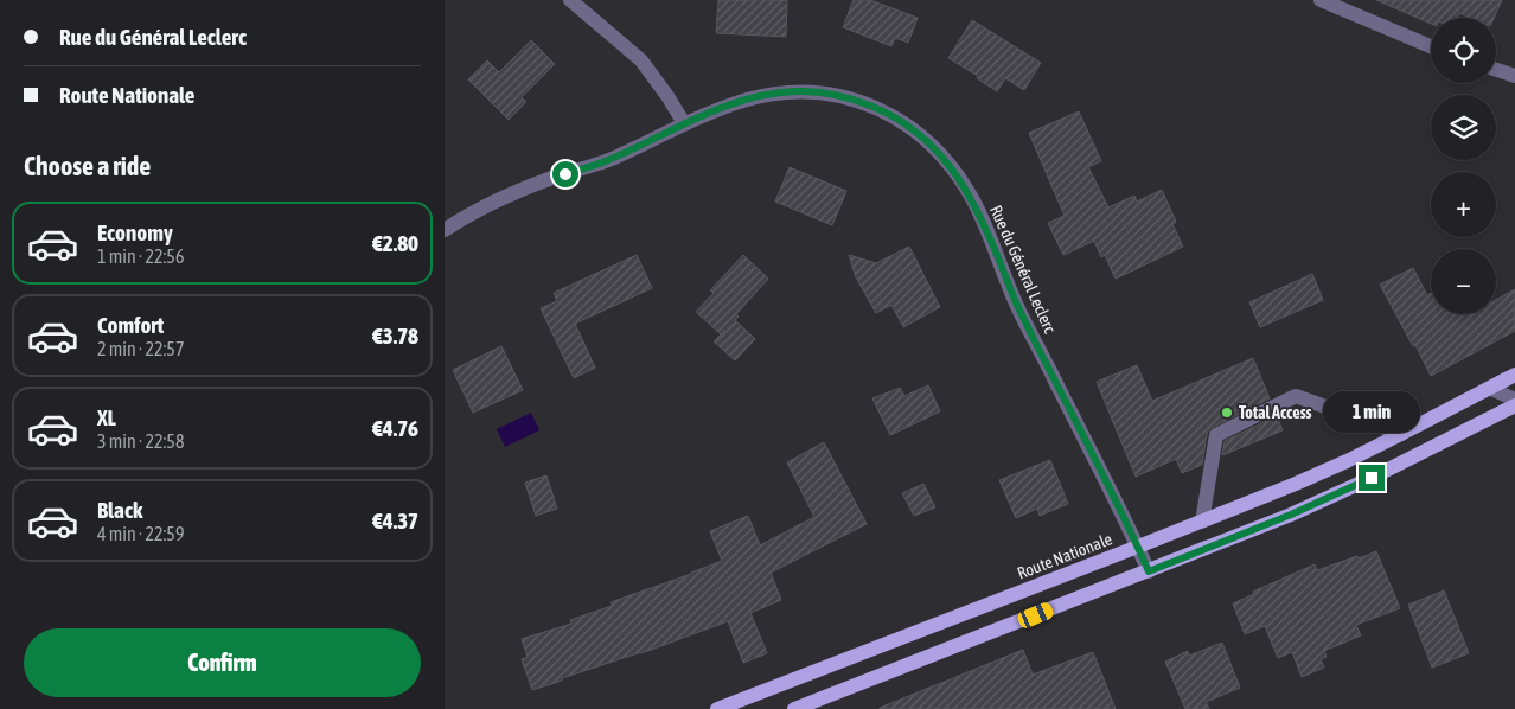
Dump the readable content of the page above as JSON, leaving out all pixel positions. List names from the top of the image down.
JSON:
{
  "streets": {
    "main road": ["Route Nationale"],
    "street": ["Rue du Général Leclerc"]
  },
  "crossings": [
    ["Rue du Général Leclerc", "Route Nationale"]
  ],
  "places": ["Total Access"],
  "page": {
    "banner": ["Rue du Général Leclerc", "Route Nationale"],
    "map_buttons": ["+", "−"],
    "heading": "Choose a ride",
    "list": [
      {
        "name": "Economy",
        "note": "1 min · 22:56",
        "value": "€2.80"
      },
      {
        "name": "Comfort",
        "note": "2 min · 22:57",
        "value": "€3.78"
      },
      {
        "name": "XL",
        "note": "3 min · 22:58",
        "value": "€4.76"
      },
      {
        "name": "Black",
        "note": "4 min · 22:59",
        "value": "€4.37"
      }
    ],
    "bubble": "1 min",
    "buttons": "Confirm"
  }
}
